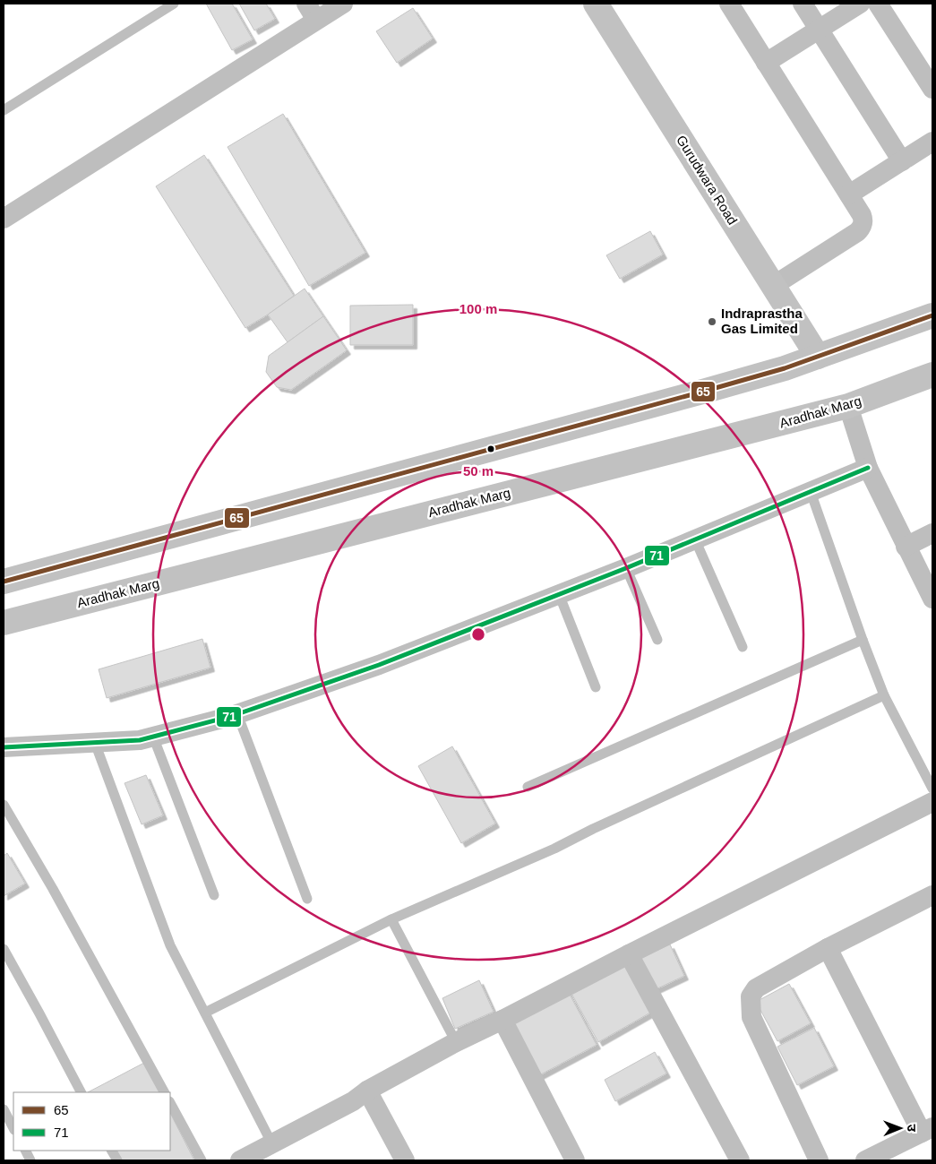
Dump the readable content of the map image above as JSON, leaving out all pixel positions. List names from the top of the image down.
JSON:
{
  "streets": {
    "main road": ["Gurudwara Road", "Aradhak Marg"]
  },
  "places": ["Indraprastha Gas Limited"],
  "lines": ["transit line 65", "transit line 71"],
  "legend": ["65", "71"],
  "north": "right",
  "rings": ["100 m", "50 m"]
}
